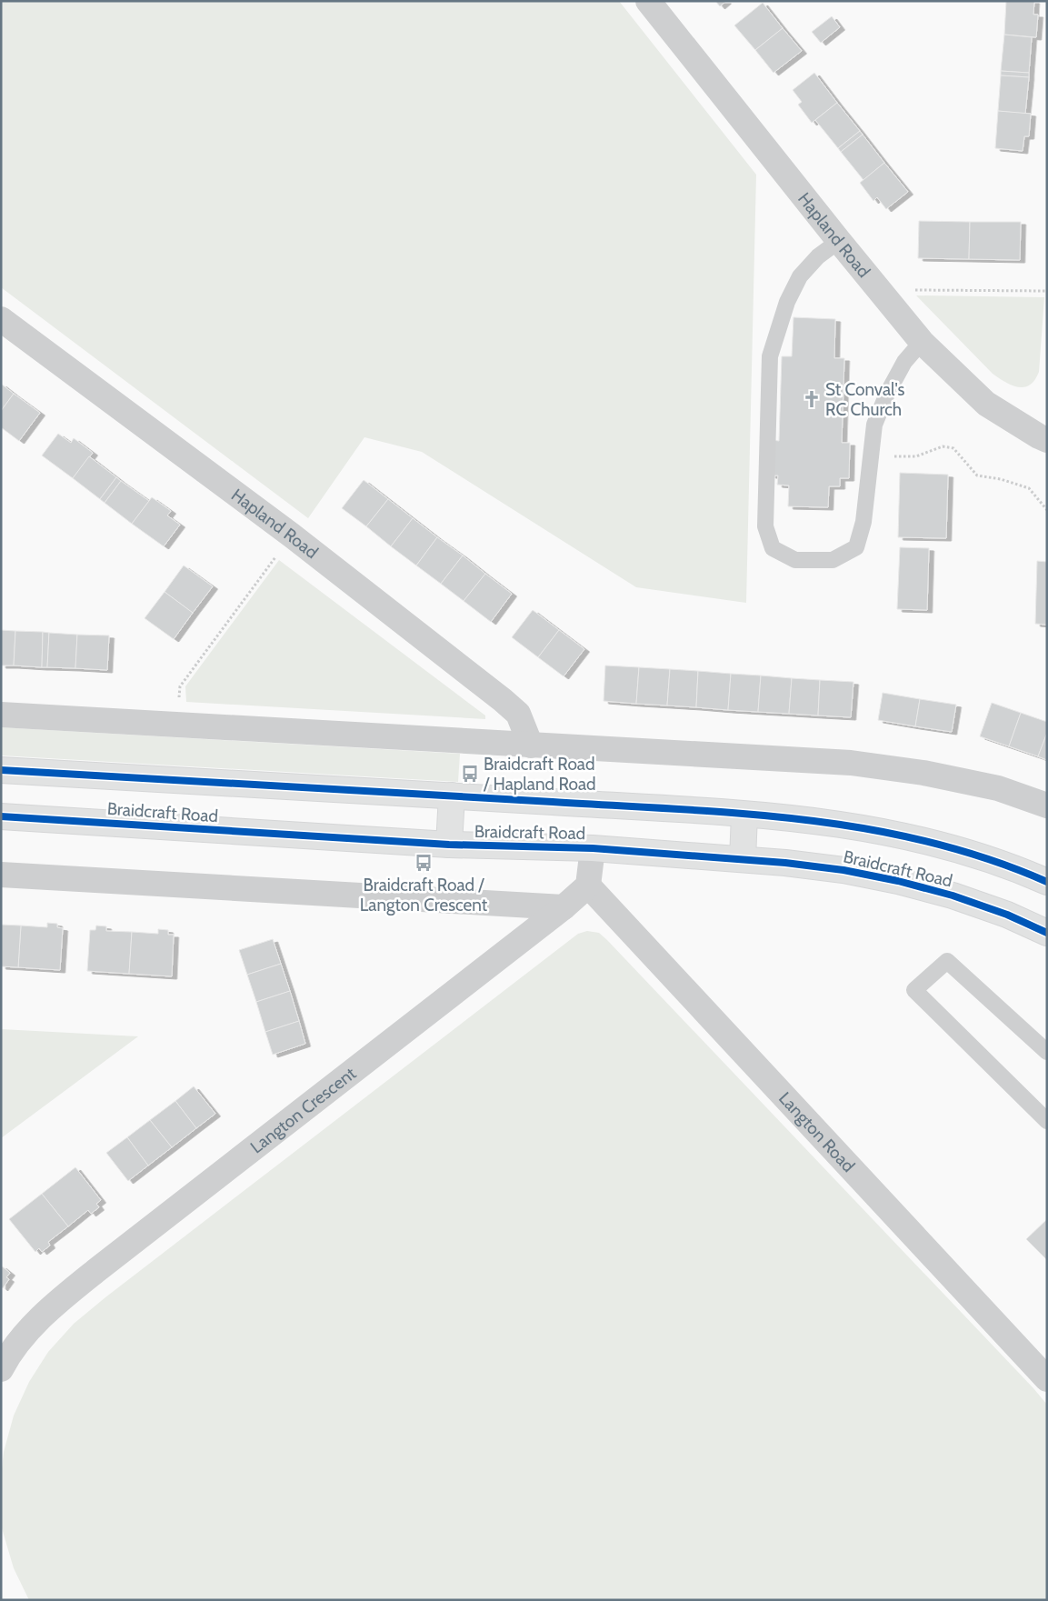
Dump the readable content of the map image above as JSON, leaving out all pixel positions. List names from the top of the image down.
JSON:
{
  "streets": {
    "street": [
      "Hapland Road",
      "Braidcraft Road",
      "Langton Crescent",
      "Langton Road"
    ]
  },
  "crossings": [
    ["Langton Crescent", "Langton Road"]
  ],
  "places": {
    "church": ["St Conval's RC Church"],
    "bus stop": ["Braidcraft Road / Hapland Road", "Braidcraft Road / Langton Crescent"]
  }
}
